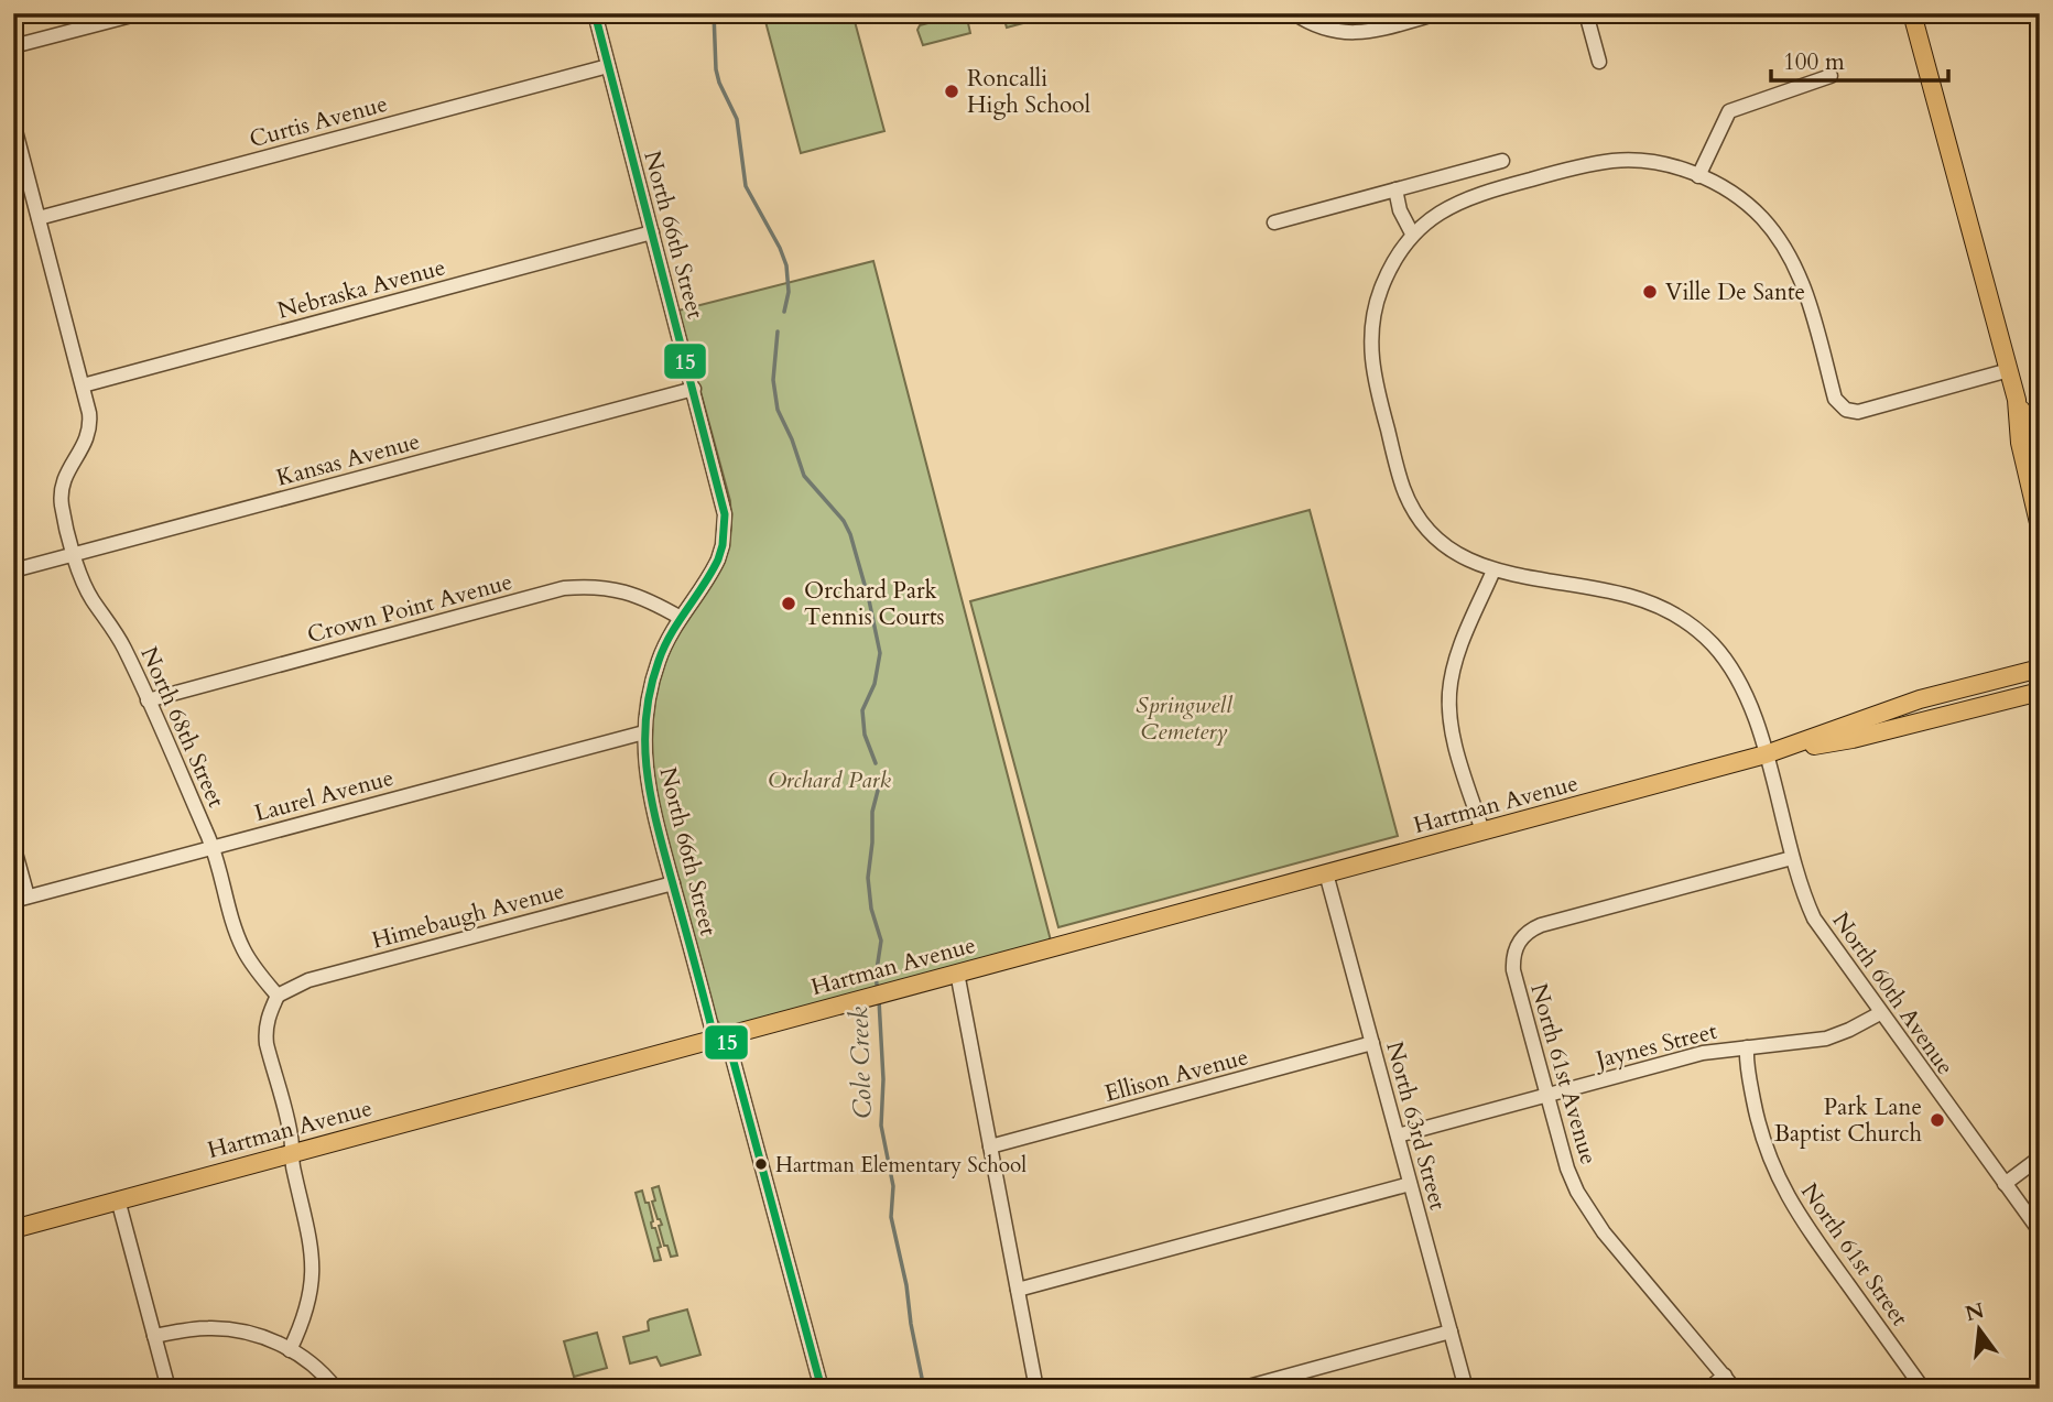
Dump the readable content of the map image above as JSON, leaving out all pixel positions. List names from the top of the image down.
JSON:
{
  "streets": {
    "main road": ["Hartman Avenue"],
    "street": [
      "Curtis Avenue",
      "North 66th Street",
      "Nebraska Avenue",
      "Kansas Avenue",
      "Crown Point Avenue",
      "North 68th Street",
      "Laurel Avenue",
      "Himebaugh Avenue",
      "North 60th Avenue",
      "Jaynes Street",
      "North 61st Avenue",
      "Ellison Avenue",
      "North 63rd Street",
      "North 61st Street"
    ]
  },
  "crossings": [
    ["Curtis Avenue", "North 66th Street"],
    ["Curtis Avenue", "North 68th Street"],
    ["North 66th Street", "Nebraska Avenue"],
    ["North 66th Street", "Kansas Avenue"],
    ["North 66th Street", "Crown Point Avenue"],
    ["North 66th Street", "Laurel Avenue"],
    ["North 66th Street", "Hartman Avenue"],
    ["North 66th Street", "Himebaugh Avenue"],
    ["Nebraska Avenue", "North 68th Street"],
    ["Kansas Avenue", "North 68th Street"],
    ["Crown Point Avenue", "North 68th Street"],
    ["North 68th Street", "Laurel Avenue"],
    ["North 68th Street", "Himebaugh Avenue"],
    ["Hartman Avenue", "North 60th Avenue"],
    ["Hartman Avenue", "North 63rd Street"],
    ["North 60th Avenue", "Jaynes Street"],
    ["North 60th Avenue", "North 61st Avenue"],
    ["Jaynes Street", "North 61st Avenue"],
    ["Jaynes Street", "North 63rd Street"],
    ["Jaynes Street", "North 61st Street"],
    ["Ellison Avenue", "North 63rd Street"]
  ],
  "water": ["Cole Creek"],
  "parks": ["Springwell Cemetery", "Orchard Park"],
  "places": [
    "Roncalli High School",
    "Ville De Sante",
    "Orchard Park Tennis Courts",
    "Park Lane Baptist Church",
    "Hartman Elementary School"
  ],
  "lines": ["transit line 15"],
  "scale_bar": "100 m",
  "north": "top"
}
